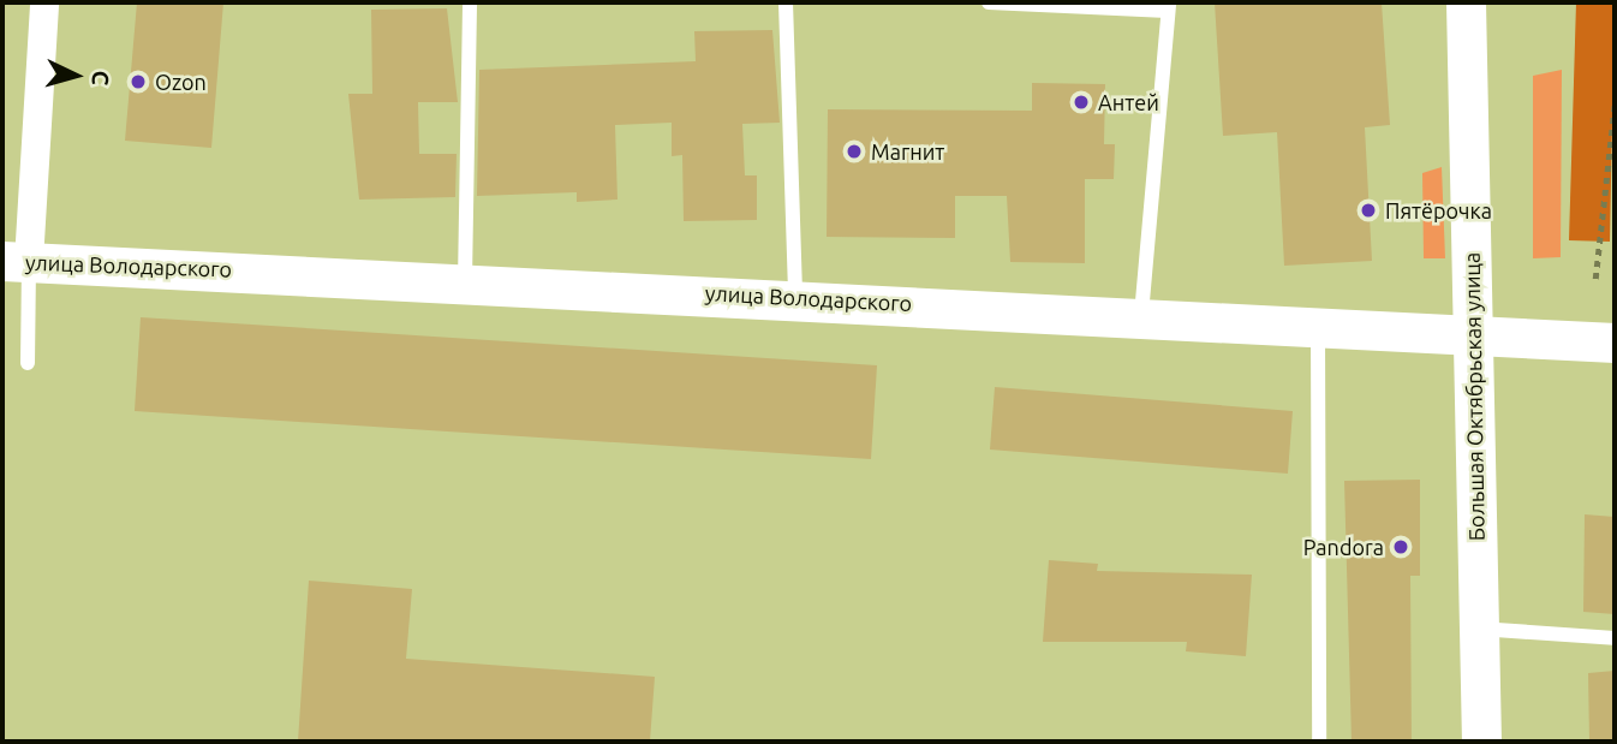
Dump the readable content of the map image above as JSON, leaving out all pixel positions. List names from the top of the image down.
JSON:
{
  "streets": {
    "street": ["улица Володарского", "Большая Октябрьская улица"]
  },
  "crossings": [
    ["улица Володарского", "Большая Октябрьская улица"]
  ],
  "places": [
    "Ozon",
    "Антей",
    "Магнит",
    "Пятёрочка",
    "Pandora"
  ],
  "north": "right"
}
